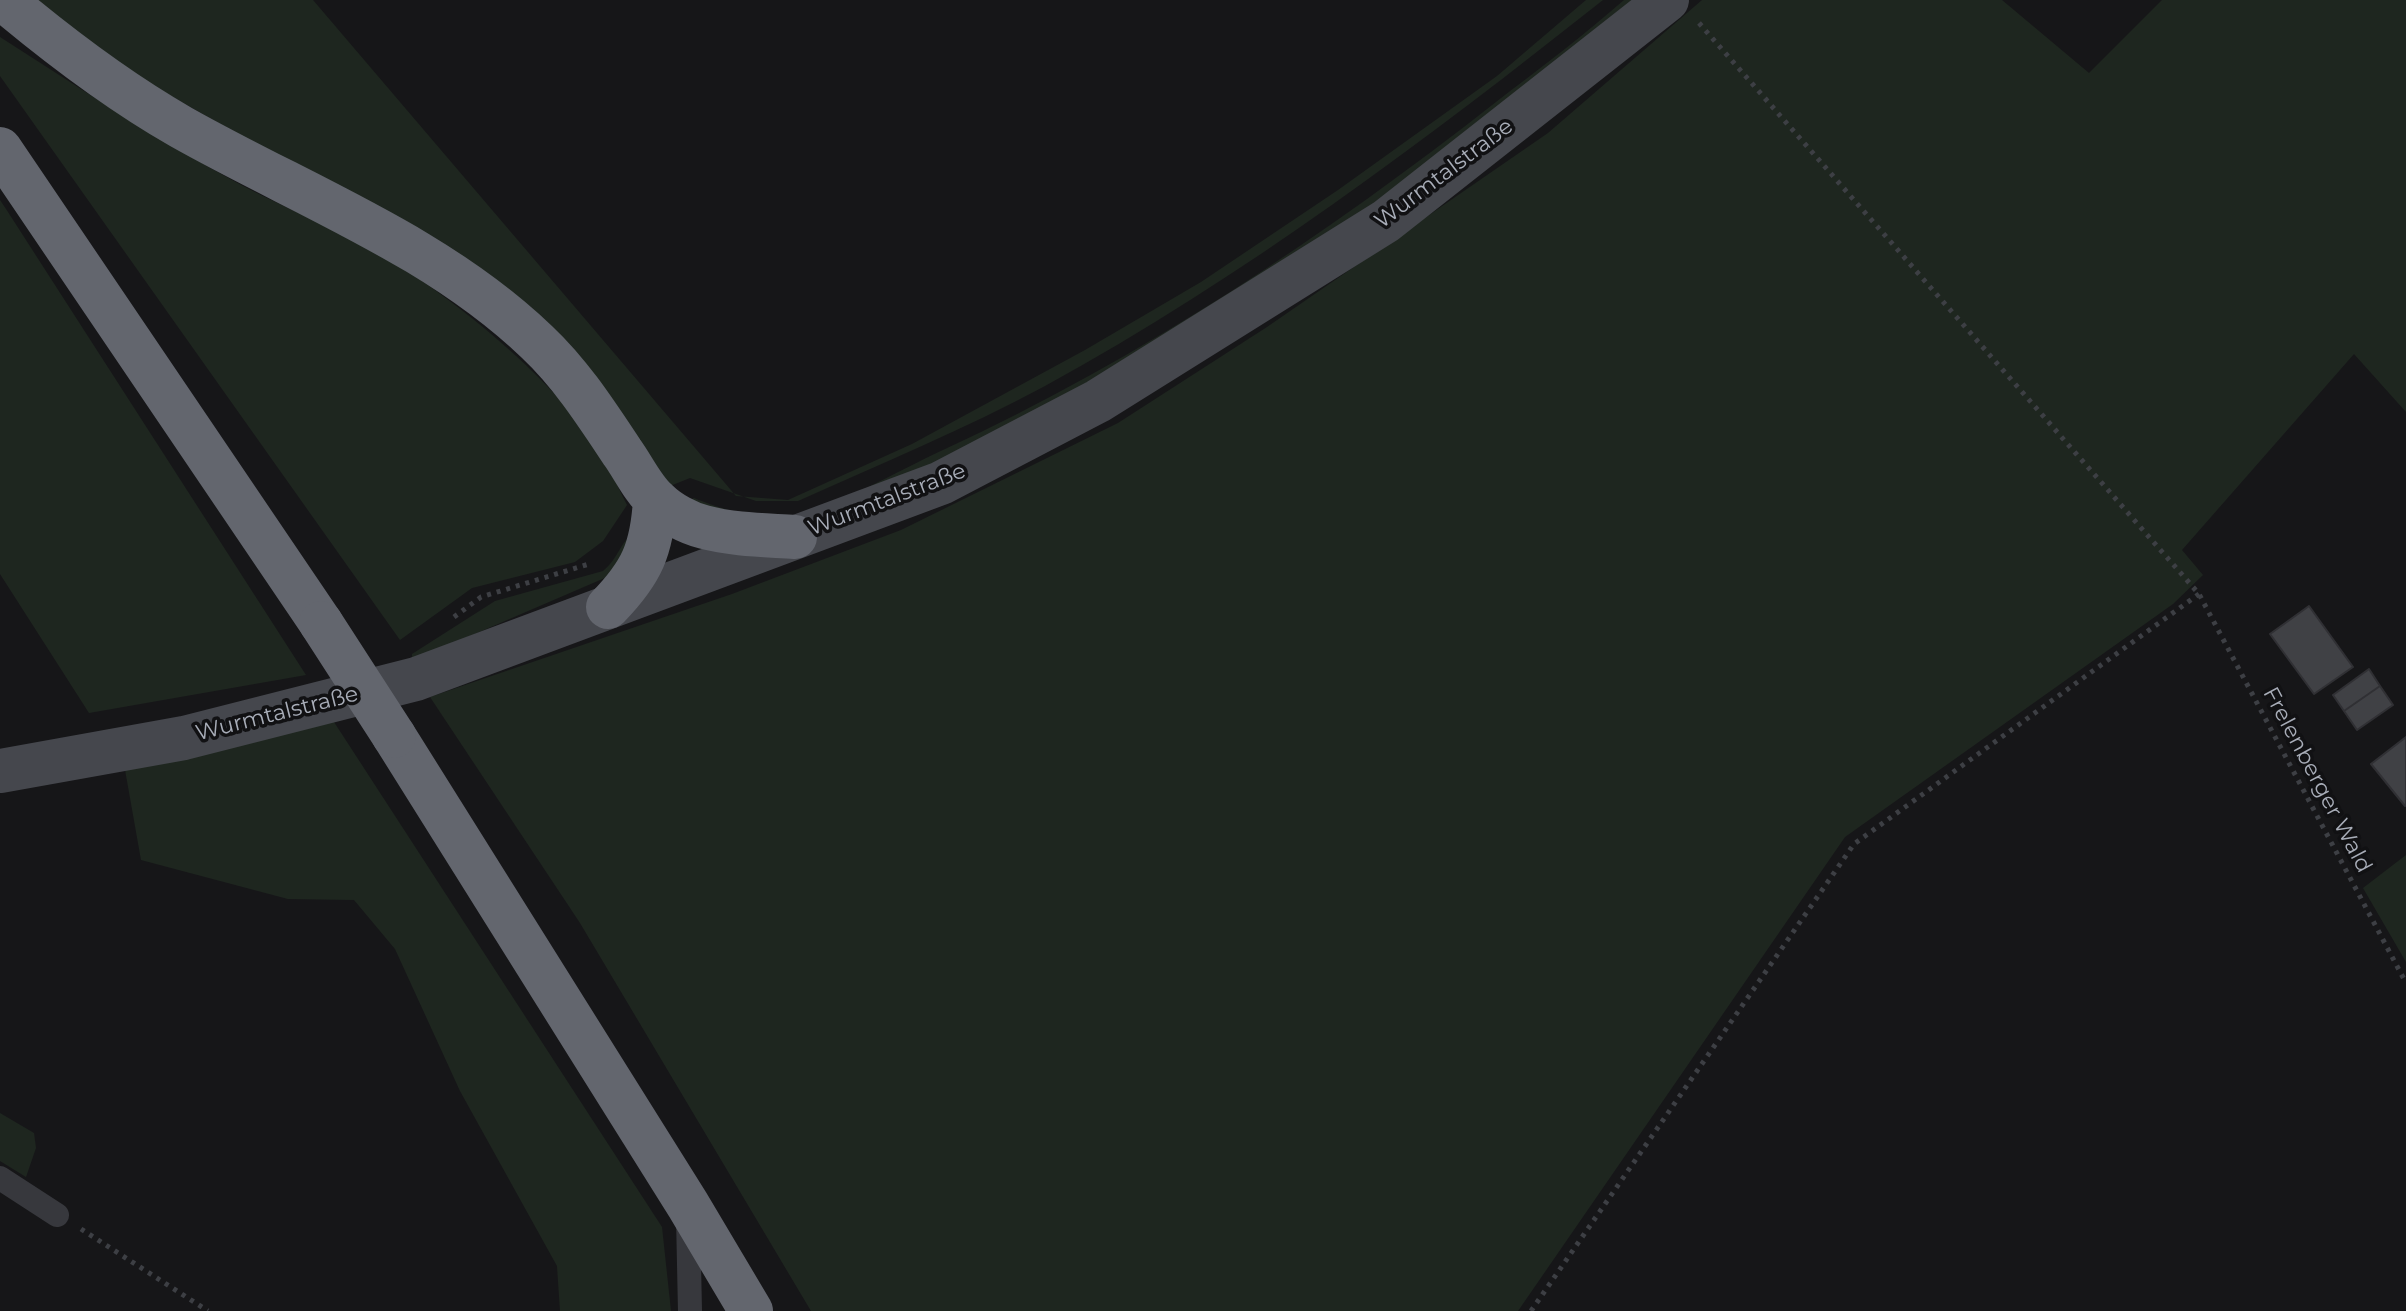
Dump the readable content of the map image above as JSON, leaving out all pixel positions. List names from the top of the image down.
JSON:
{
  "streets": {
    "street": ["Wurmtalstraße"],
    "path": ["Frelenberger Wald"]
  },
  "crossings": [
    ["Wurmtalstraße", "Frelenberger Wald"]
  ]
}
